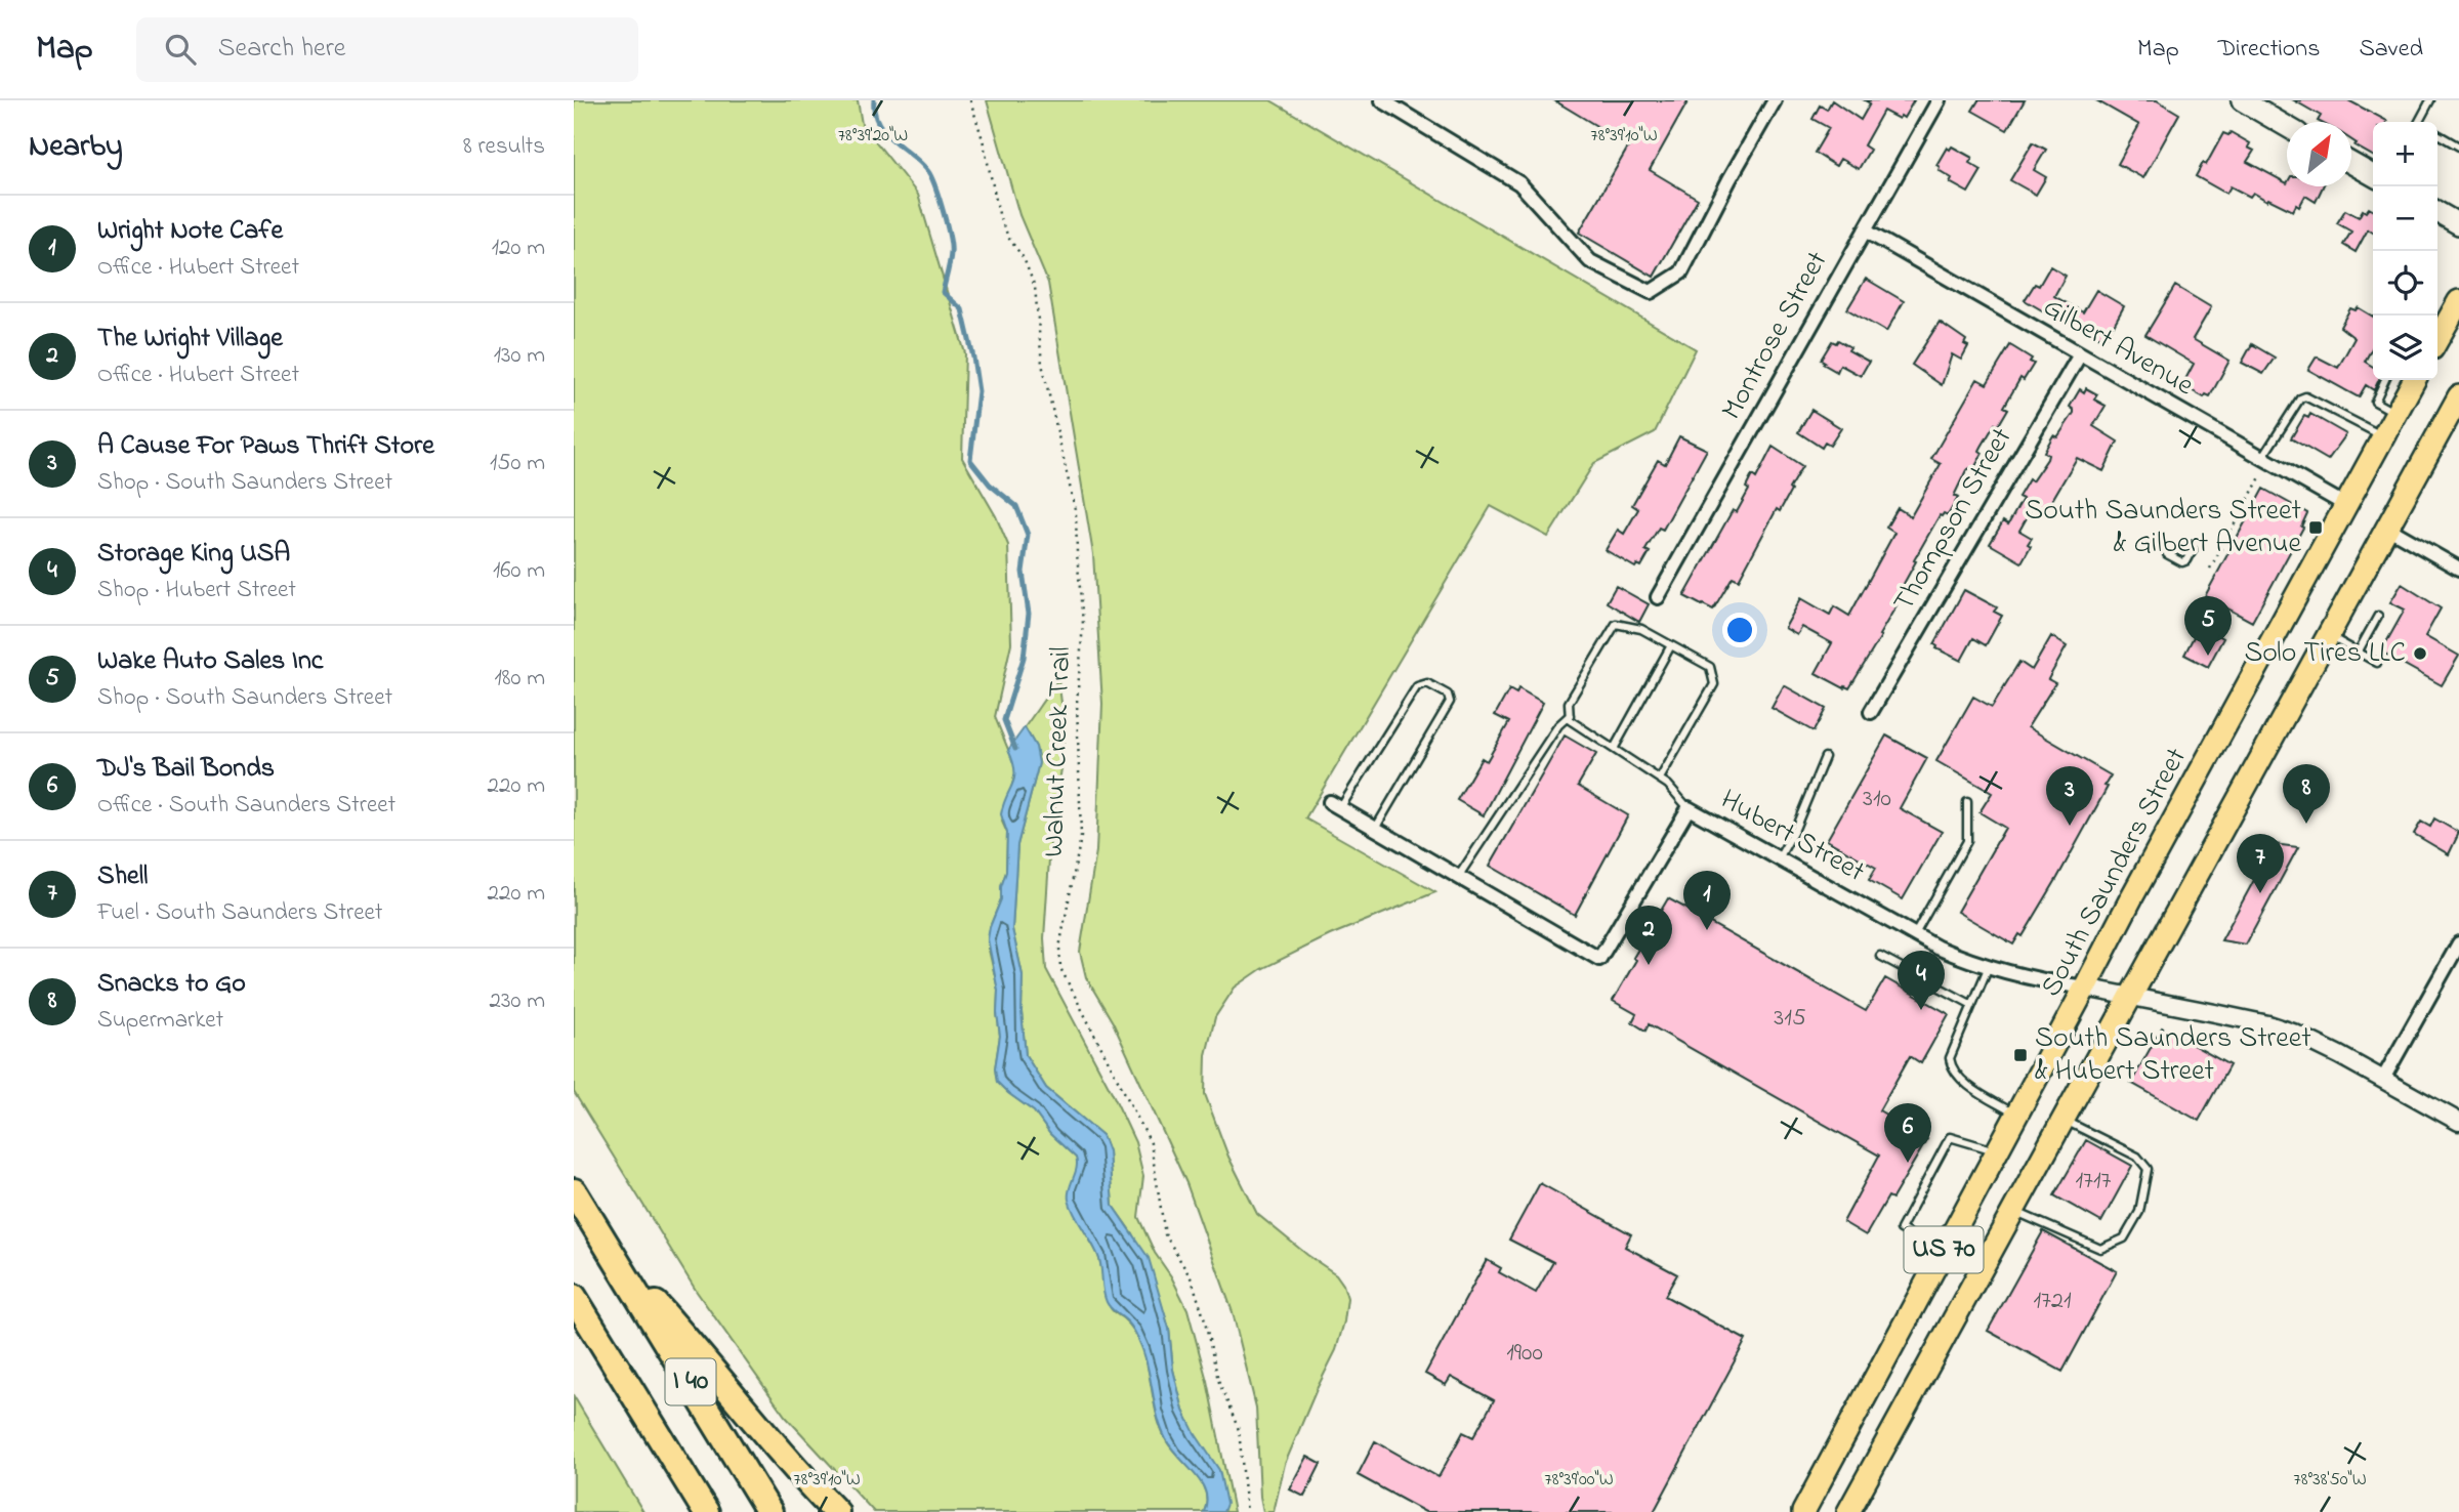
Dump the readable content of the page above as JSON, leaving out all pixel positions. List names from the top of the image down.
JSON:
{
  "streets": {
    "highway": ["I 40"],
    "main road": ["South Saunders Street", "US 70"],
    "street": [
      "Montrose Street",
      "Gilbert Avenue",
      "Thompson Street",
      "Hubert Street"
    ],
    "path": ["Walnut Creek Trail"]
  },
  "crossings": [
    ["Montrose Street", "Gilbert Avenue"],
    ["Gilbert Avenue", "Thompson Street"],
    ["Gilbert Avenue", "South Saunders Street"],
    ["Hubert Street", "South Saunders Street"]
  ],
  "places": {
    "transit": ["South Saunders Street & Gilbert Avenue", "South Saunders Street & Hubert Street"],
    "other": ["Solo Tires LLC"]
  },
  "house_numbers": [
    "310",
    "315",
    "1717",
    "1721",
    "1900"
  ],
  "north": "top right",
  "page": {
    "header": "Map",
    "search": "Search here",
    "nav": ["Map", "Directions", "Saved"],
    "heading": ["Nearby", "8 results"],
    "map_buttons": ["+", "−"],
    "list": [
      {
        "mark": "1",
        "name": "Wright Note Cafe",
        "note": "Office · Hubert Street",
        "value": "120 m"
      },
      {
        "mark": "2",
        "name": "The Wright Village",
        "note": "Office · Hubert Street",
        "value": "130 m"
      },
      {
        "mark": "3",
        "name": "A Cause For Paws Thrift Store",
        "note": "Shop · South Saunders Street",
        "value": "150 m"
      },
      {
        "mark": "4",
        "name": "Storage King USA",
        "note": "Shop · Hubert Street",
        "value": "160 m"
      },
      {
        "mark": "5",
        "name": "Wake Auto Sales Inc",
        "note": "Shop · South Saunders Street",
        "value": "180 m"
      },
      {
        "mark": "6",
        "name": "DJ's Bail Bonds",
        "note": "Office · South Saunders Street",
        "value": "220 m"
      },
      {
        "mark": "7",
        "name": "Shell",
        "note": "Fuel · South Saunders Street",
        "value": "220 m"
      },
      {
        "mark": "8",
        "name": "Snacks to Go",
        "note": "Supermarket",
        "value": "230 m"
      }
    ],
    "pins": [
      "5",
      "8",
      "3",
      "7",
      "1",
      "2",
      "4",
      "6"
    ]
  },
  "coordinates": [
    "78°39'10\"W",
    "78°39'20\"W",
    "78°39'00\"W",
    "78°38'50\"W"
  ]
}
